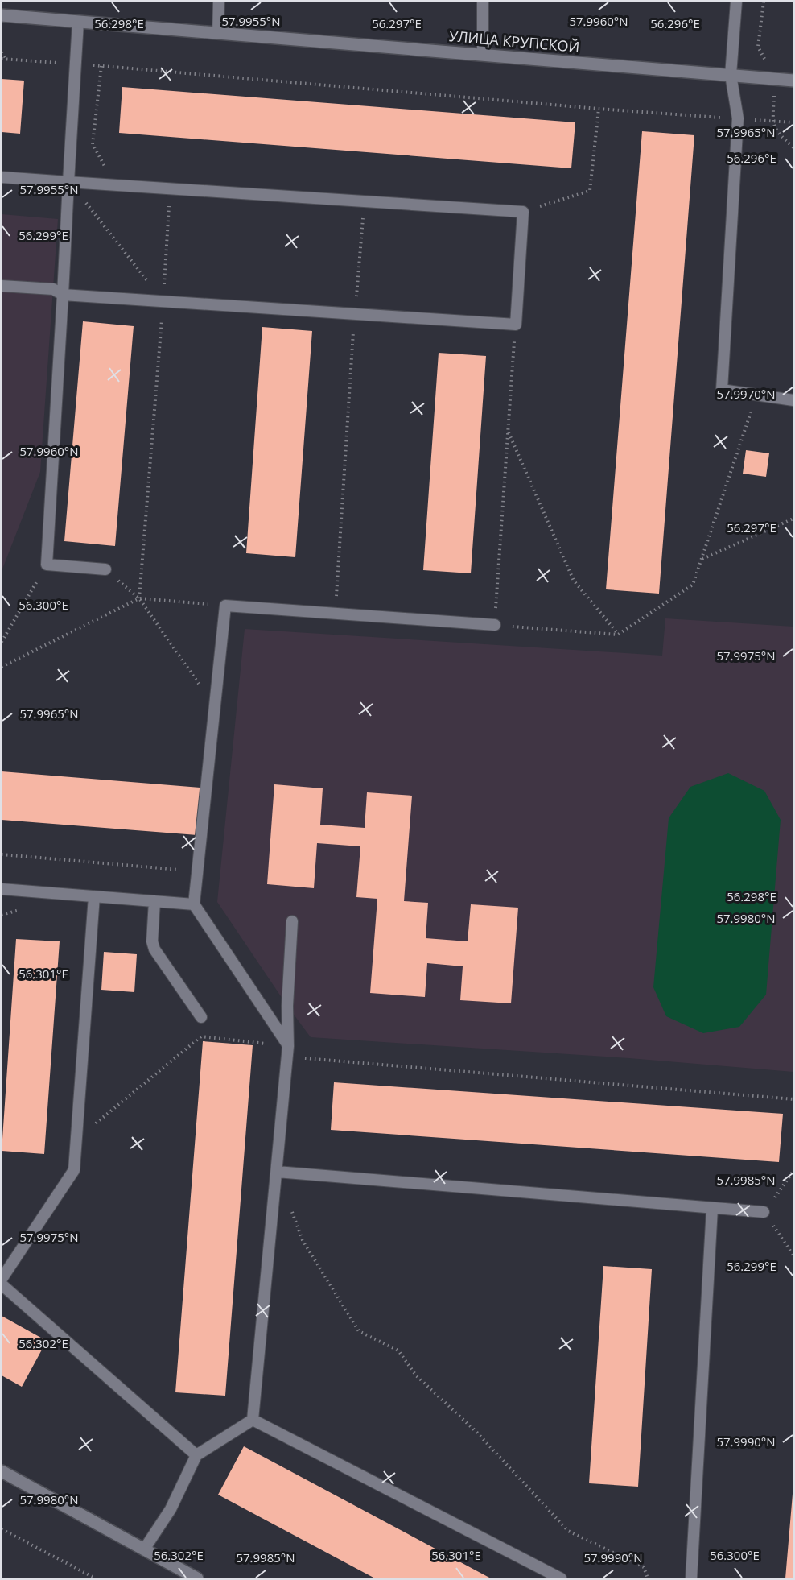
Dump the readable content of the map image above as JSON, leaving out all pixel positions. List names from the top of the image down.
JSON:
{
  "streets": {
    "street": ["УЛИЦА КРУПСКОЙ"]
  },
  "coordinates": [
    "57.9955°N",
    "57.9960°N",
    "56.298°E",
    "56.297°E",
    "56.296°E",
    "57.9965°N",
    "56.299°E",
    "57.9970°N",
    "56.300°E",
    "57.9975°N",
    "57.9980°N",
    "56.301°E",
    "57.9985°N",
    "56.302°E",
    "57.9990°N"
  ]
}
